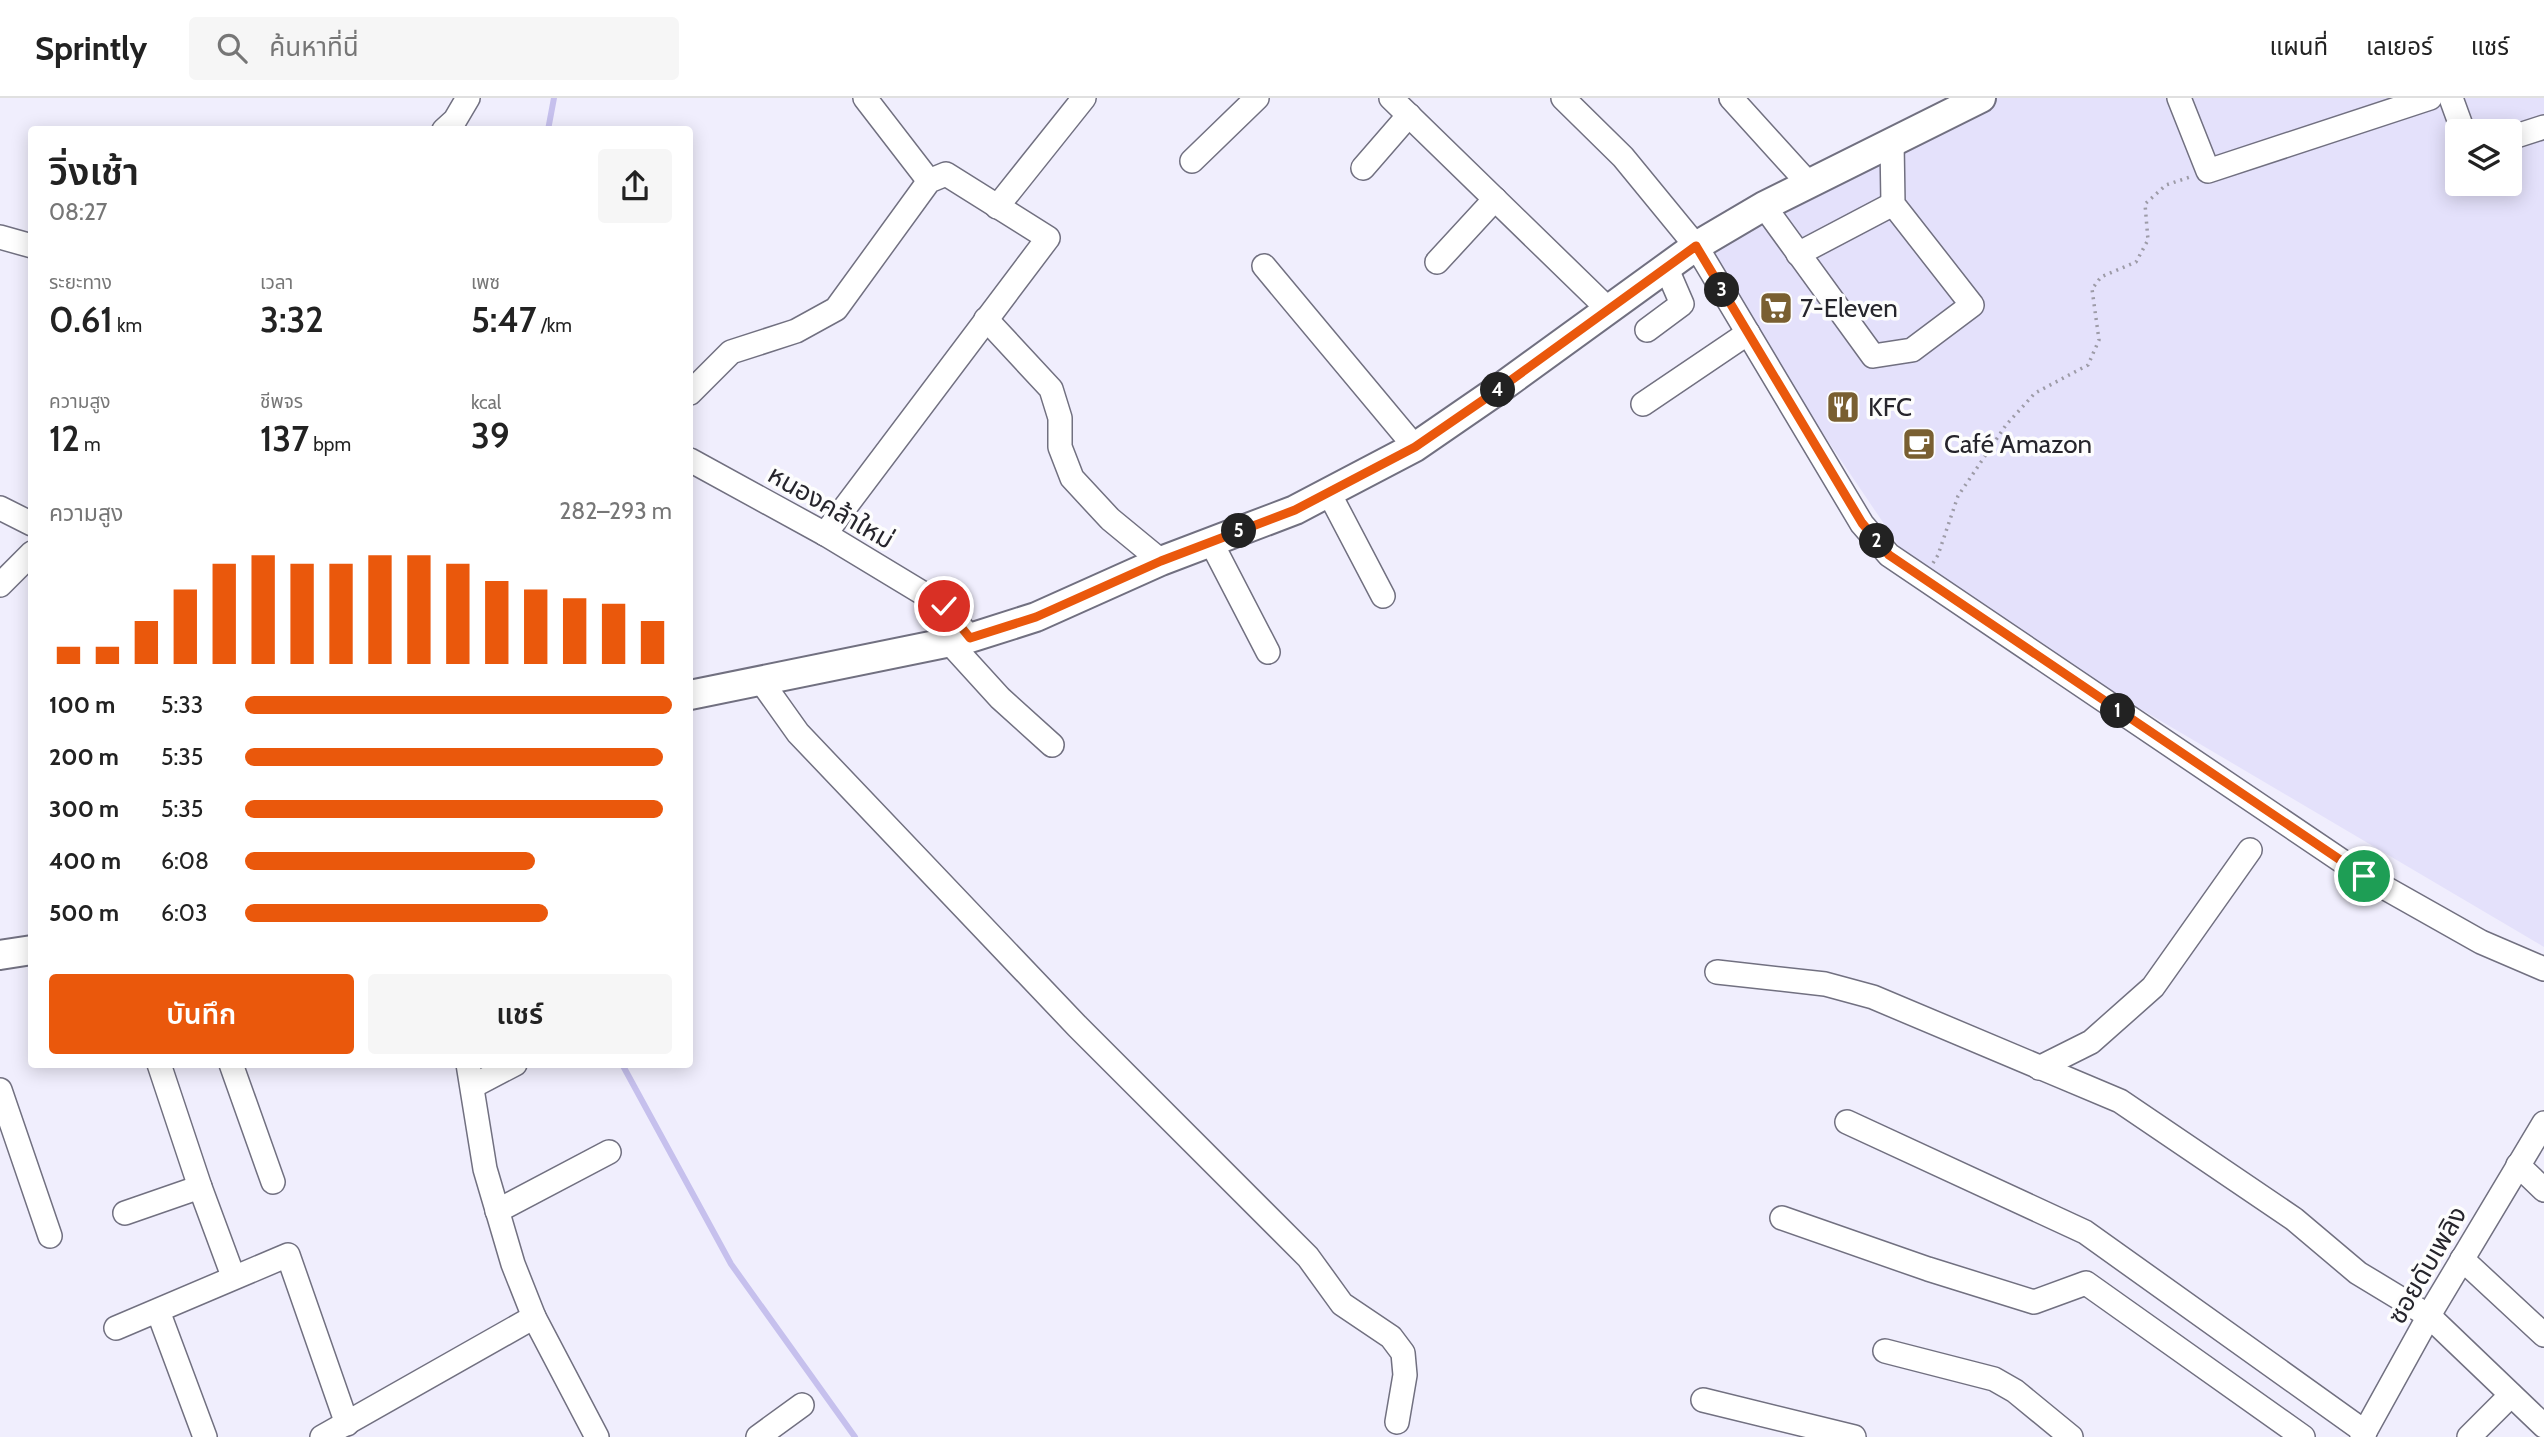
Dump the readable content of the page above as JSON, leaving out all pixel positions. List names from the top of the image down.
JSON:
{
  "streets": {
    "street": ["หนองคล้าใหม่", "ซอยดับเพลิง"]
  },
  "places": {
    "supermarket": ["7-Eleven"],
    "restaurant": ["KFC"],
    "cafe": ["Café Amazon"]
  },
  "page": {
    "header": "Sprintly",
    "search": "ค้นหาที่นี่",
    "nav": ["แผนที่", "เลเยอร์", "แชร์"],
    "heading": ["วิ่งเช้า", "08:27"],
    "stats": [
      ["ระยะทาง", "0.61 km"],
      ["เวลา", "3:32"],
      ["เพซ", "5:47 /km"],
      ["ความสูง", "12 m"],
      ["ชีพจร", "137 bpm"],
      ["kcal", "39"]
    ],
    "pins": [
      "3",
      "4",
      "5",
      "2",
      "1"
    ],
    "chart": ["ความสูง", "282–293 m"],
    "list": [
      {
        "name": "100 m",
        "note": "5:33"
      },
      {
        "name": "200 m",
        "note": "5:35"
      },
      {
        "name": "300 m",
        "note": "5:35"
      },
      {
        "name": "400 m",
        "note": "6:08"
      },
      {
        "name": "500 m",
        "note": "6:03"
      }
    ],
    "buttons": ["บันทึก", "แชร์"]
  }
}
